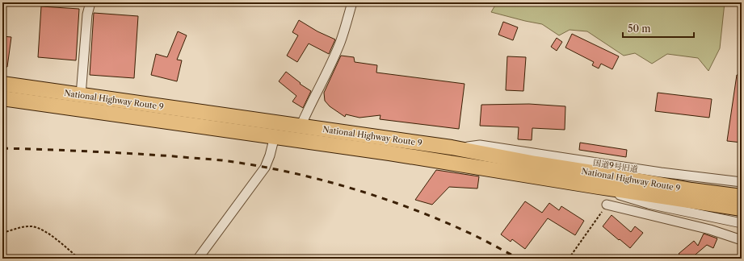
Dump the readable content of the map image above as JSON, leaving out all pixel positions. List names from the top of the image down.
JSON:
{
  "streets": {
    "highway": ["National Highway Route 9"],
    "street": ["国道9号旧道"]
  },
  "crossings": [
    ["National Highway Route 9", "国道9号旧道"]
  ],
  "scale_bar": "50 m"
}
